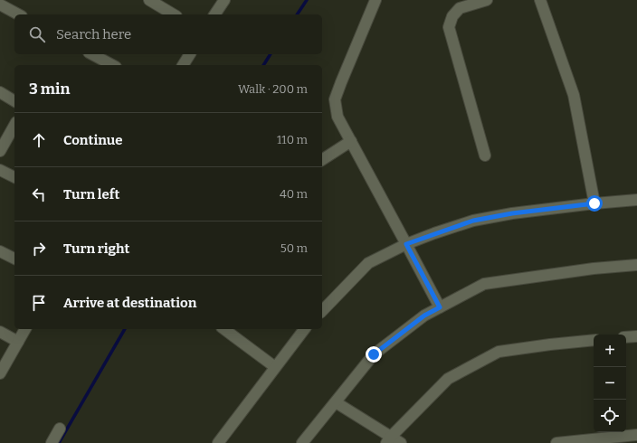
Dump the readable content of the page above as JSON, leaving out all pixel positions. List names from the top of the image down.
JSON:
{
  "page": {
    "search": "Search here",
    "heading": ["3 min", "Walk · 200 m"],
    "list": [
      ["Continue", "110 m"],
      ["Turn left", "40 m"],
      ["Turn right", "50 m"],
      "Arrive at destination"
    ],
    "map_buttons": ["+", "−"]
  }
}
